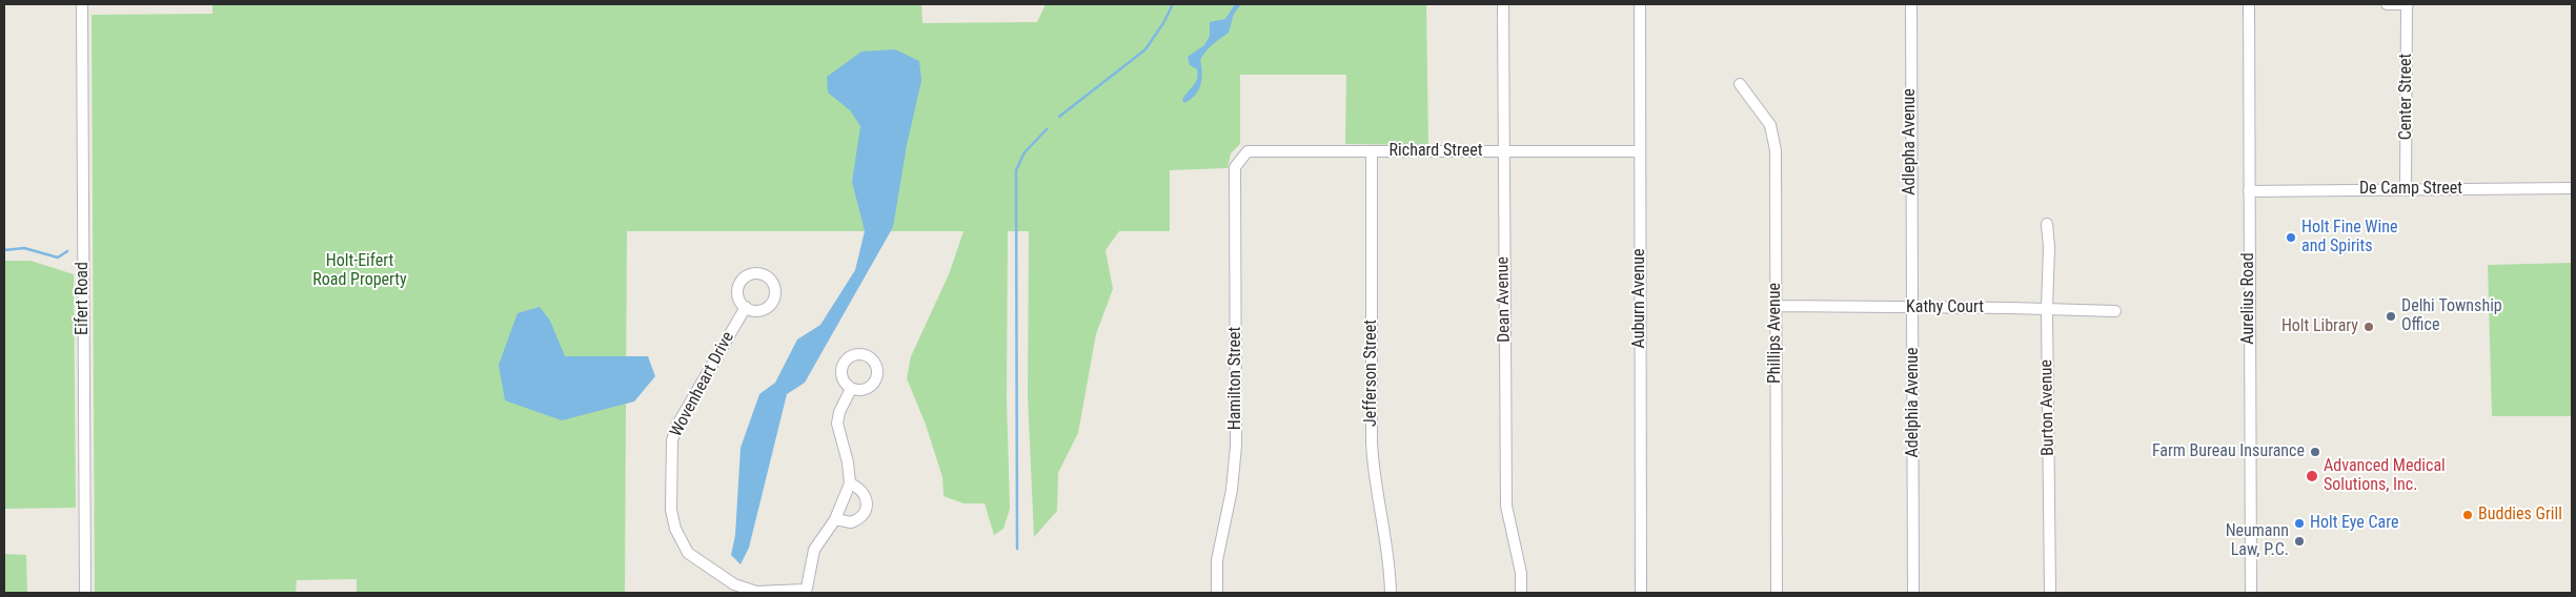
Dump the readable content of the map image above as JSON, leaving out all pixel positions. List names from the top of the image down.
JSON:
{
  "streets": {
    "street": [
      "Center Street",
      "Adlepha Avenue",
      "Richard Street",
      "De Camp Street",
      "Eifert Road",
      "Auburn Avenue",
      "Aurelius Road",
      "Dean Avenue",
      "Kathy Court",
      "Phillips Avenue",
      "Jefferson Street",
      "Hamilton Street",
      "Wovenheart Drive",
      "Adelphia Avenue",
      "Burton Avenue"
    ]
  },
  "crossings": [
    ["Center Street", "De Camp Street"],
    ["Adlepha Avenue", "Adelphia Avenue"],
    ["Richard Street", "Auburn Avenue"],
    ["Richard Street", "Dean Avenue"],
    ["Richard Street", "Jefferson Street"],
    ["Richard Street", "Hamilton Street"],
    ["De Camp Street", "Aurelius Road"],
    ["Kathy Court", "Phillips Avenue"],
    ["Kathy Court", "Adelphia Avenue"],
    ["Kathy Court", "Burton Avenue"]
  ],
  "parks": ["Holt-Eifert Road Property"],
  "places": [
    "Holt Fine Wine and Spirits",
    "Delhi Township Office",
    "Holt Library",
    "Farm Bureau Insurance",
    "Advanced Medical Solutions, Inc.",
    "Buddies Grill",
    "Holt Eye Care",
    "Neumann Law, P.C."
  ]
}
